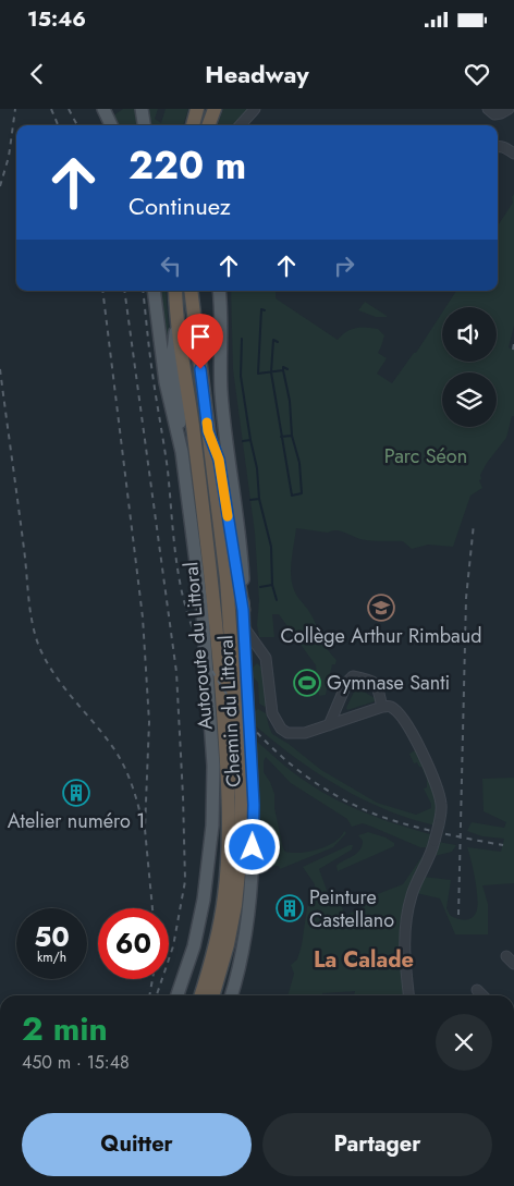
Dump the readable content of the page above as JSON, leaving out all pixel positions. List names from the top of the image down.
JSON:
{
  "streets": {
    "highway": ["Autoroute du Littoral"],
    "main road": ["Chemin du Littoral"]
  },
  "districts": ["La Calade"],
  "parks": ["Parc Séon"],
  "places": {
    "school or university": ["Collège Arthur Rimbaud"],
    "sports": ["Gymnase Santi"],
    "building": ["Atelier numéro 1", "Peinture Castellano"]
  },
  "page": {
    "status": "15:46",
    "header": "Headway",
    "turn": ["220 m", "Continuez"],
    "speed": "50 km/h",
    "limit": "60",
    "heading": ["2 min", "450 m · 15:48"],
    "buttons": ["Quitter", "Partager"]
  }
}
